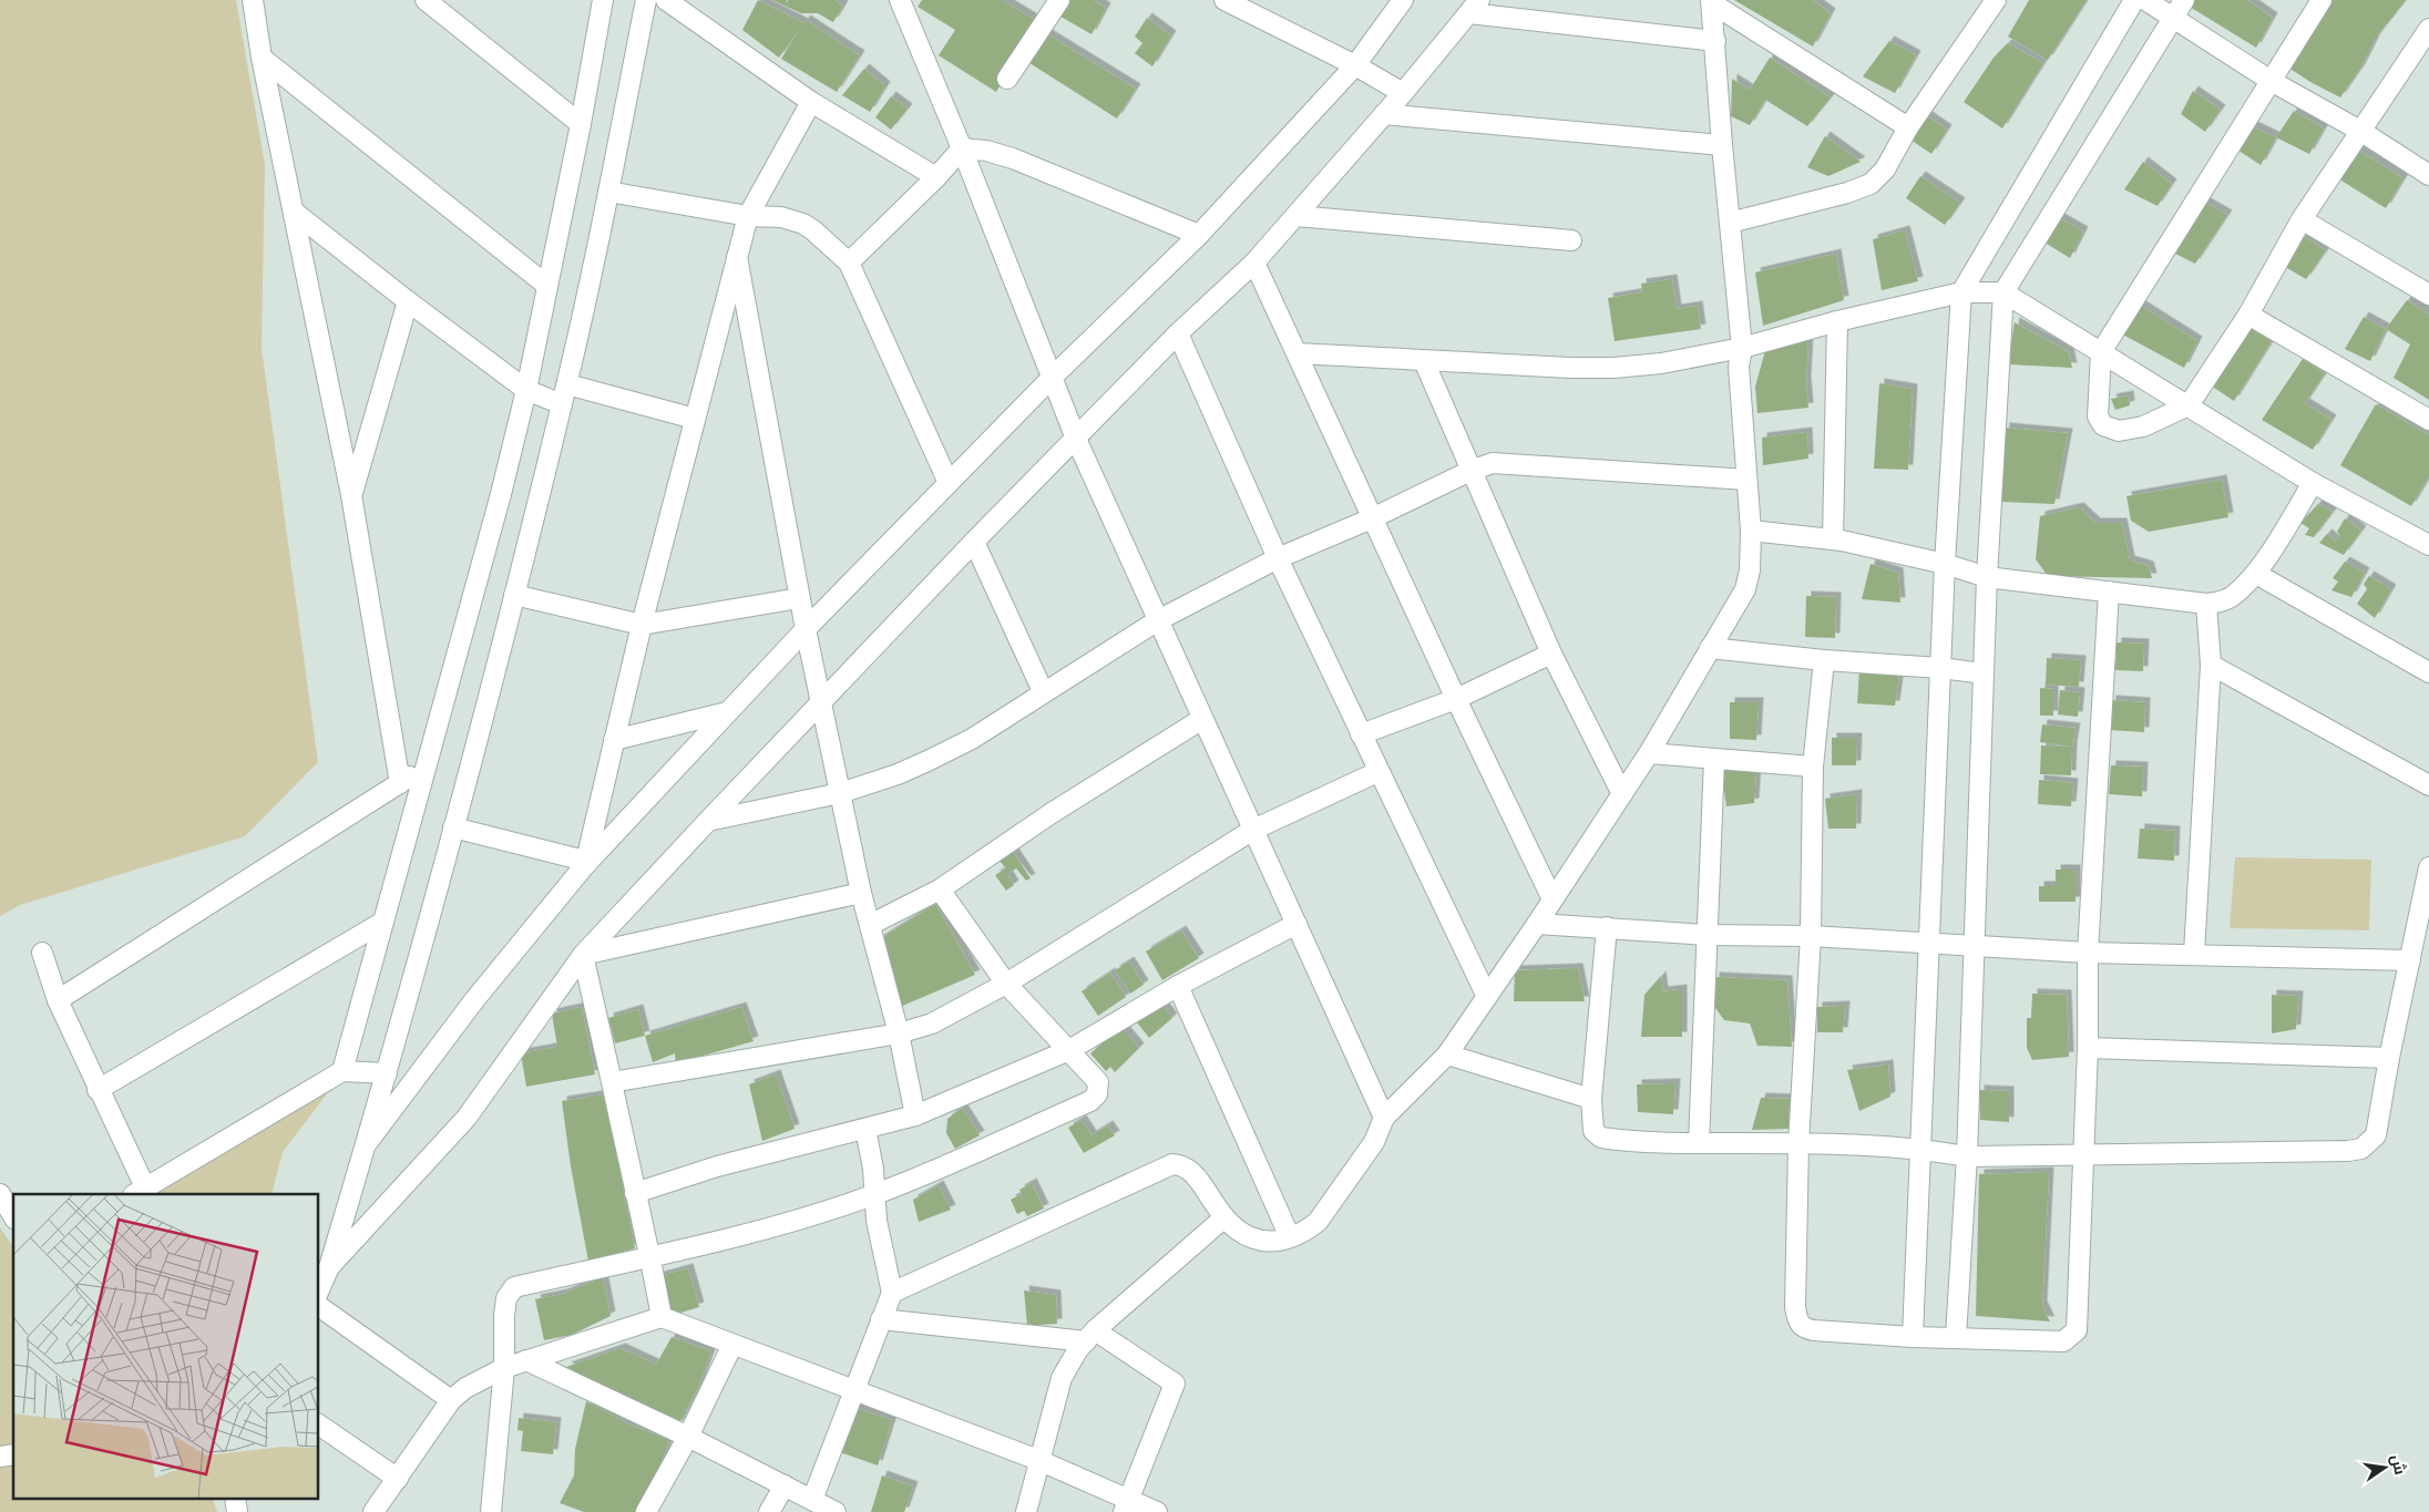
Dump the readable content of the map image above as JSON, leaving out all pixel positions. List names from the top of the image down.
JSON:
{
  "north": "right"
}
